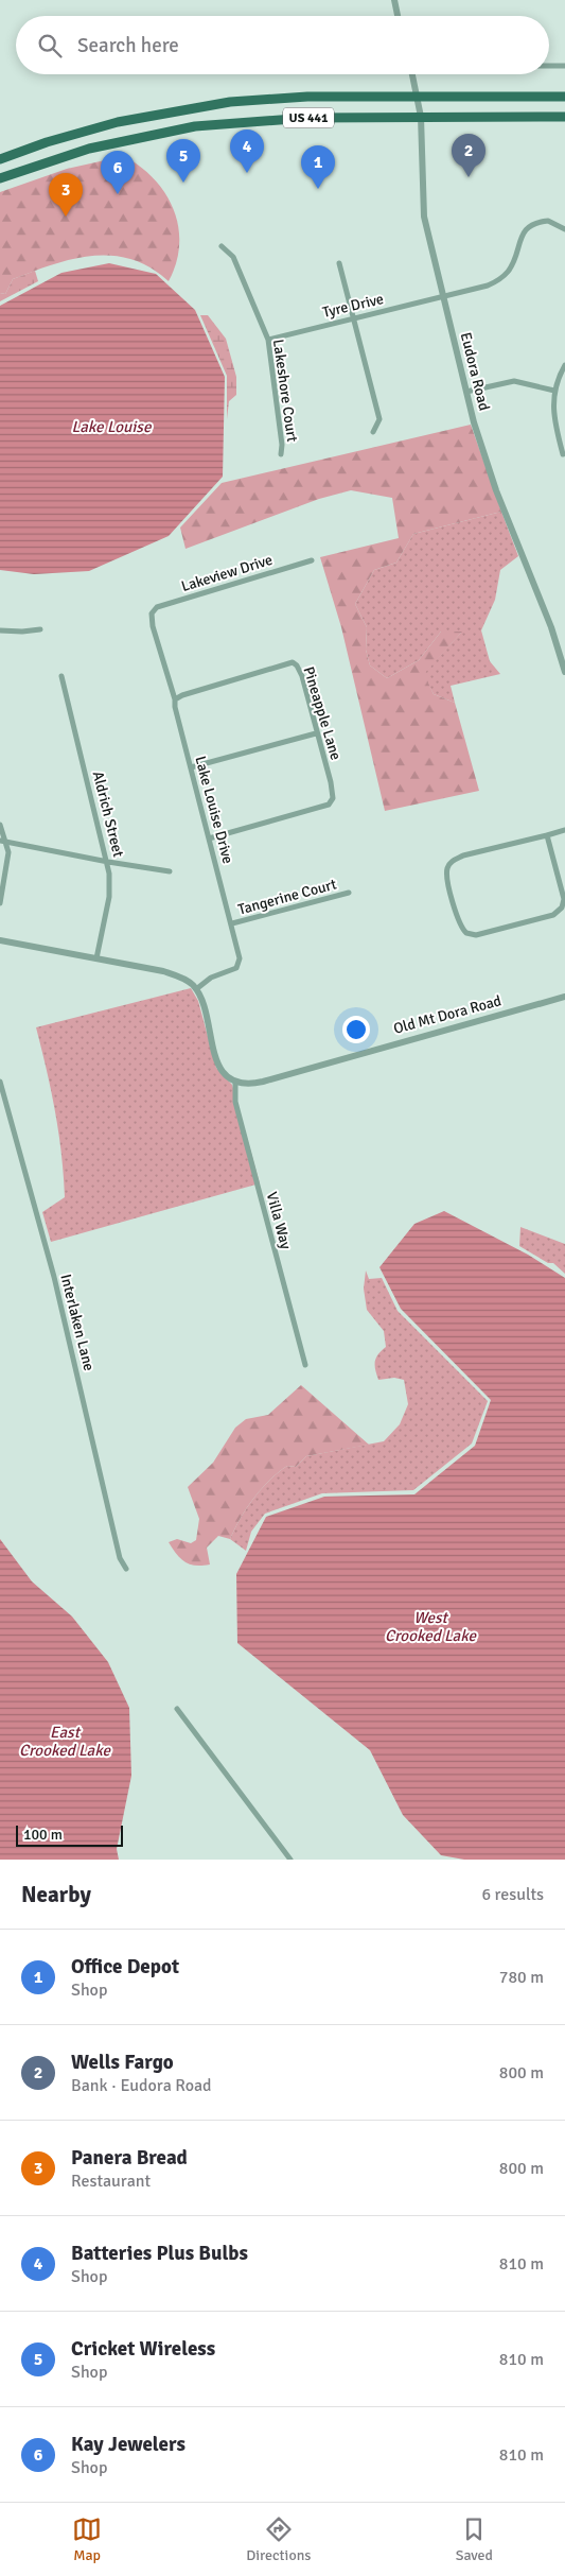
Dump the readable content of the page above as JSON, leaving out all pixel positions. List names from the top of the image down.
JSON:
{
  "streets": {
    "main road": ["US 441"],
    "street": [
      "Tyre Drive",
      "Eudora Road",
      "Lakeshore Court",
      "Lakeview Drive",
      "Pineapple Lane",
      "Lake Louise Drive",
      "Aldrich Street",
      "Tangerine Court",
      "Old Mt Dora Road",
      "Villa Way",
      "Interlaken Lane"
    ]
  },
  "crossings": [
    ["US 441", "Eudora Road"],
    ["Tyre Drive", "Eudora Road"],
    ["Tyre Drive", "Lakeshore Court"],
    ["Lakeview Drive", "Lake Louise Drive"],
    ["Pineapple Lane", "Lake Louise Drive"],
    ["Lake Louise Drive", "Tangerine Court"],
    ["Old Mt Dora Road", "Villa Way"]
  ],
  "water": ["Lake Louise", "West Crooked Lake", "East Crooked Lake"],
  "scale_bar": "100 m",
  "page": {
    "search": "Search here",
    "pins": [
      "4",
      "2",
      "5",
      "1",
      "6",
      "3"
    ],
    "scale": "100 m",
    "heading": ["Nearby", "6 results"],
    "list": [
      {
        "mark": "1",
        "name": "Office Depot",
        "note": "Shop",
        "value": "780 m"
      },
      {
        "mark": "2",
        "name": "Wells Fargo",
        "note": "Bank · Eudora Road",
        "value": "800 m"
      },
      {
        "mark": "3",
        "name": "Panera Bread",
        "note": "Restaurant",
        "value": "800 m"
      },
      {
        "mark": "4",
        "name": "Batteries Plus Bulbs",
        "note": "Shop",
        "value": "810 m"
      },
      {
        "mark": "5",
        "name": "Cricket Wireless",
        "note": "Shop",
        "value": "810 m"
      },
      {
        "mark": "6",
        "name": "Kay Jewelers",
        "note": "Shop",
        "value": "810 m"
      }
    ],
    "nav": ["Map", "Directions", "Saved"]
  }
}
